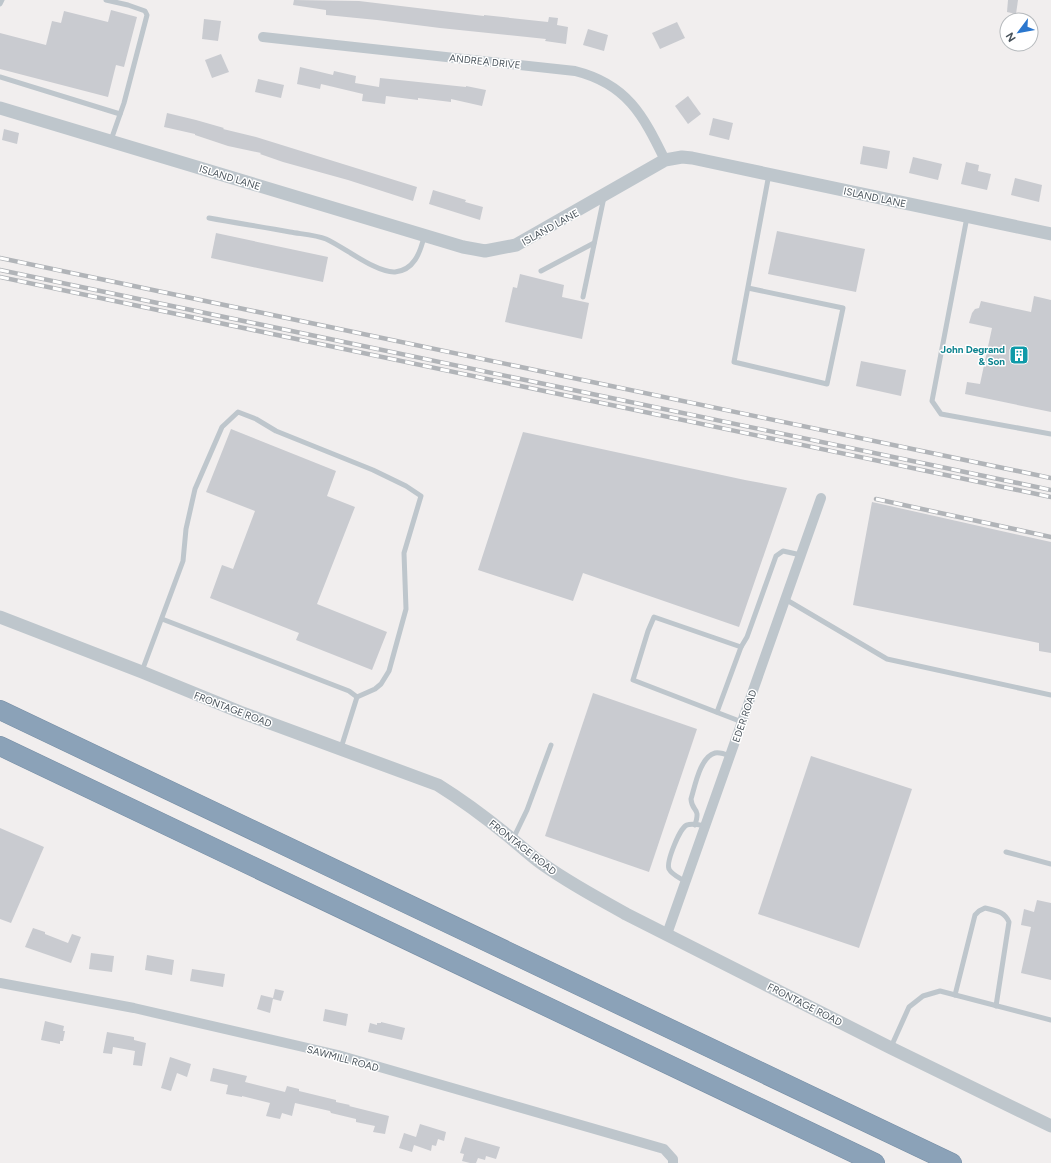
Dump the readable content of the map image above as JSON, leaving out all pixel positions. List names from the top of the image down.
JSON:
{
  "streets": {
    "street": [
      "ANDREA DRIVE",
      "ISLAND LANE",
      "FRONTAGE ROAD",
      "EDER ROAD",
      "SAWMILL ROAD"
    ]
  },
  "crossings": [
    ["ANDREA DRIVE", "ISLAND LANE"],
    ["FRONTAGE ROAD", "EDER ROAD"]
  ],
  "places": {
    "building": ["John Degrand & Son"]
  },
  "north": "bottom left"
}
